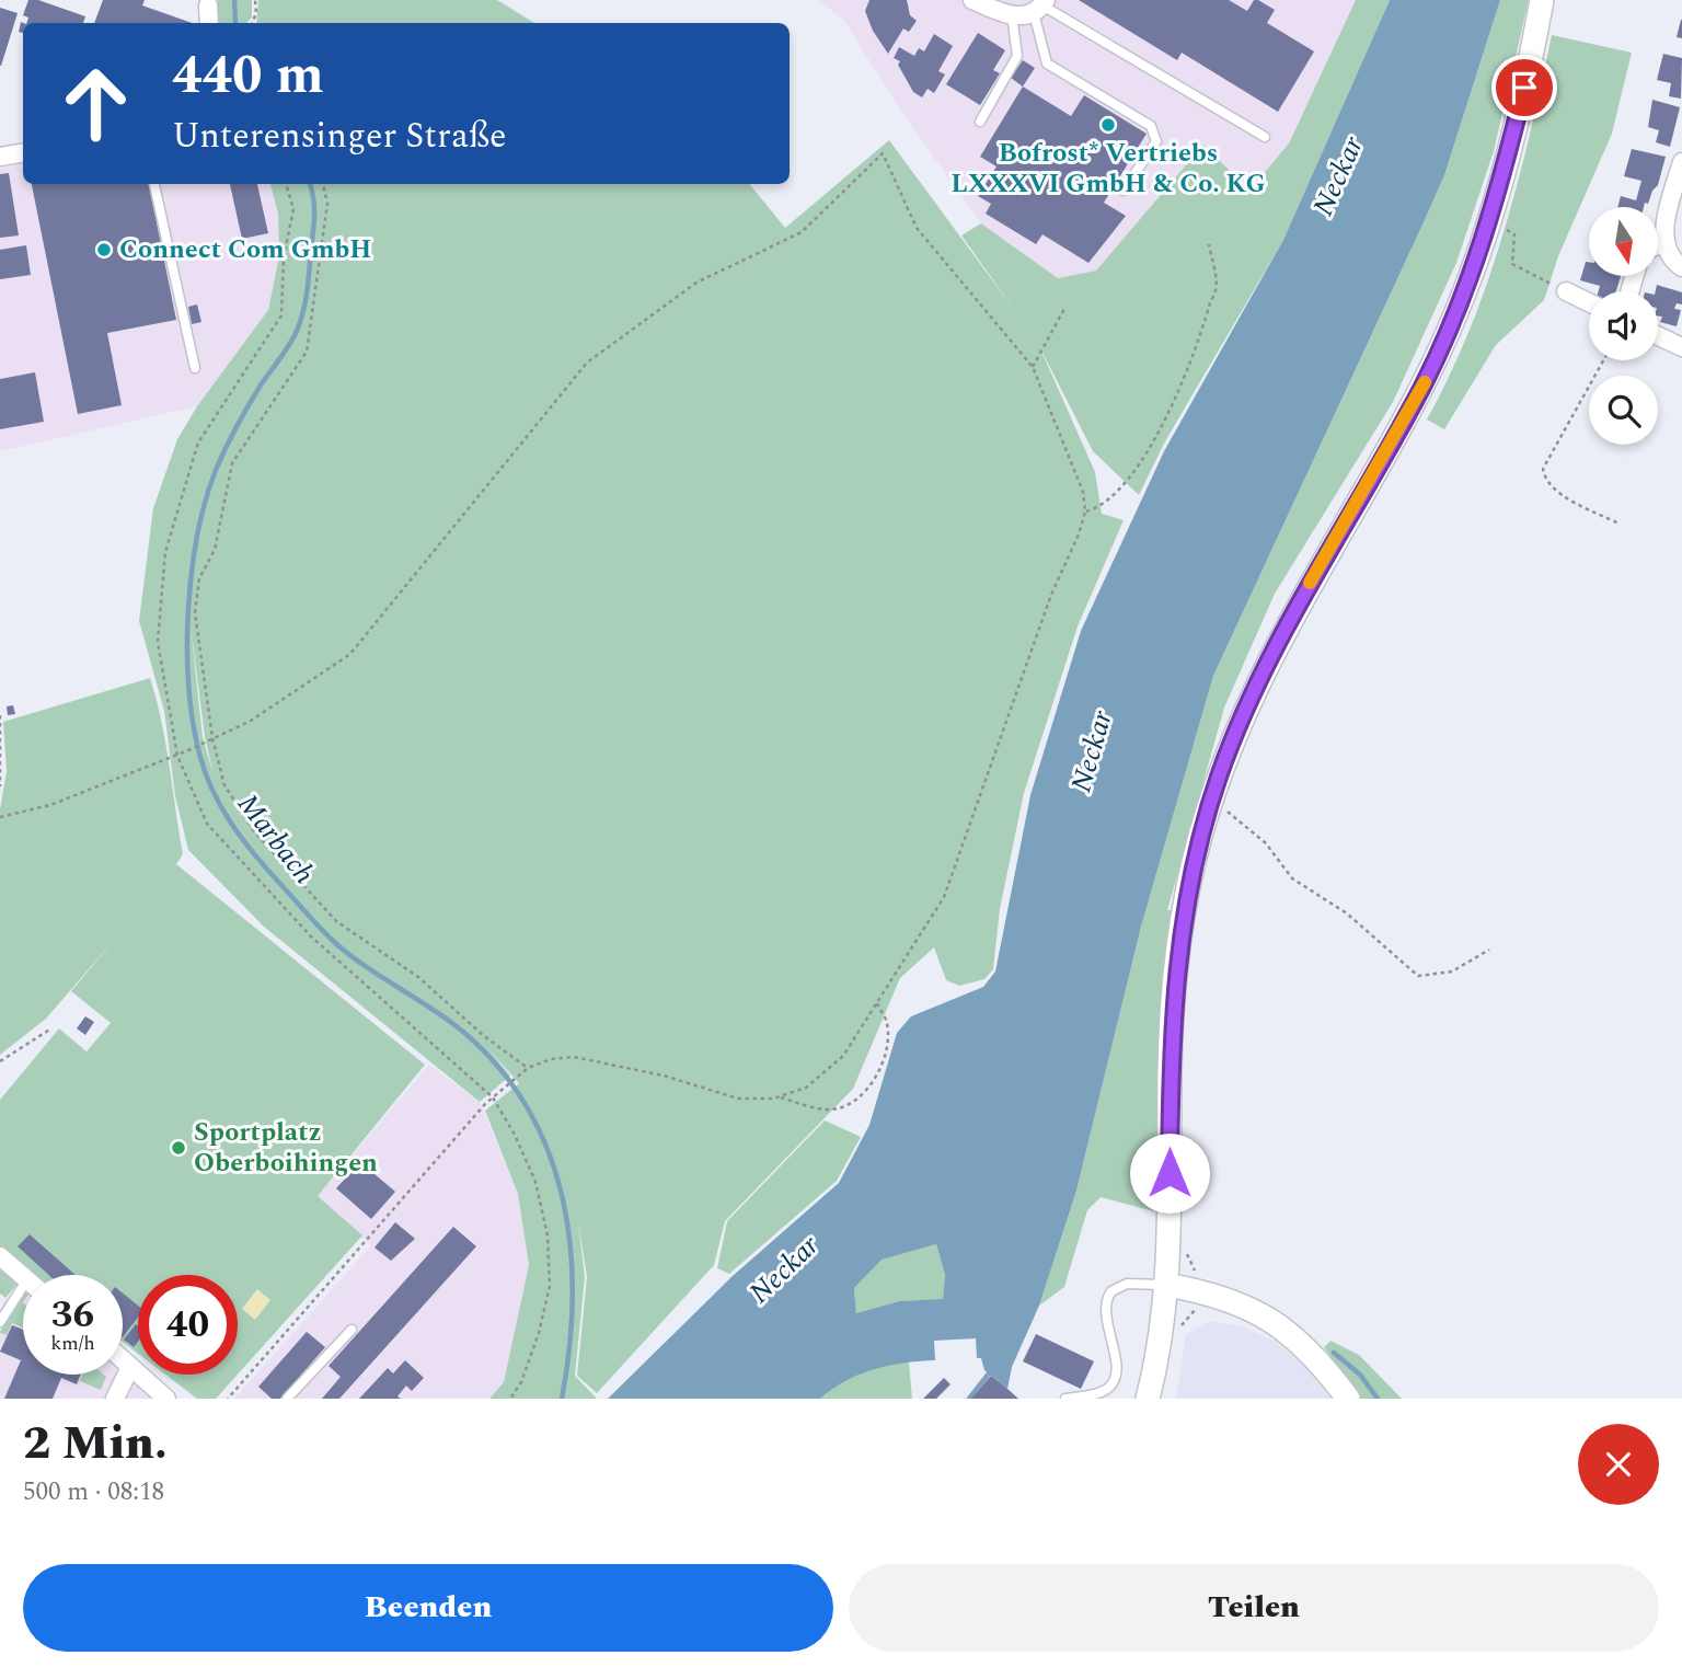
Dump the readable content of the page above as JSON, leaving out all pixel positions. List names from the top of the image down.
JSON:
{
  "water": ["Neckar", "Marbach"],
  "places": ["Bofrost* Vertriebs LXXXVI GmbH & Co. KG", "Connect Com GmbH", "Sportplatz Oberboihingen"],
  "north": "bottom",
  "page": {
    "turn": ["440 m", "Unterensinger Straße"],
    "speed": "36 km/h",
    "limit": "40",
    "heading": ["2 Min.", "500 m · 08:18"],
    "buttons": ["Beenden", "Teilen"]
  }
}
